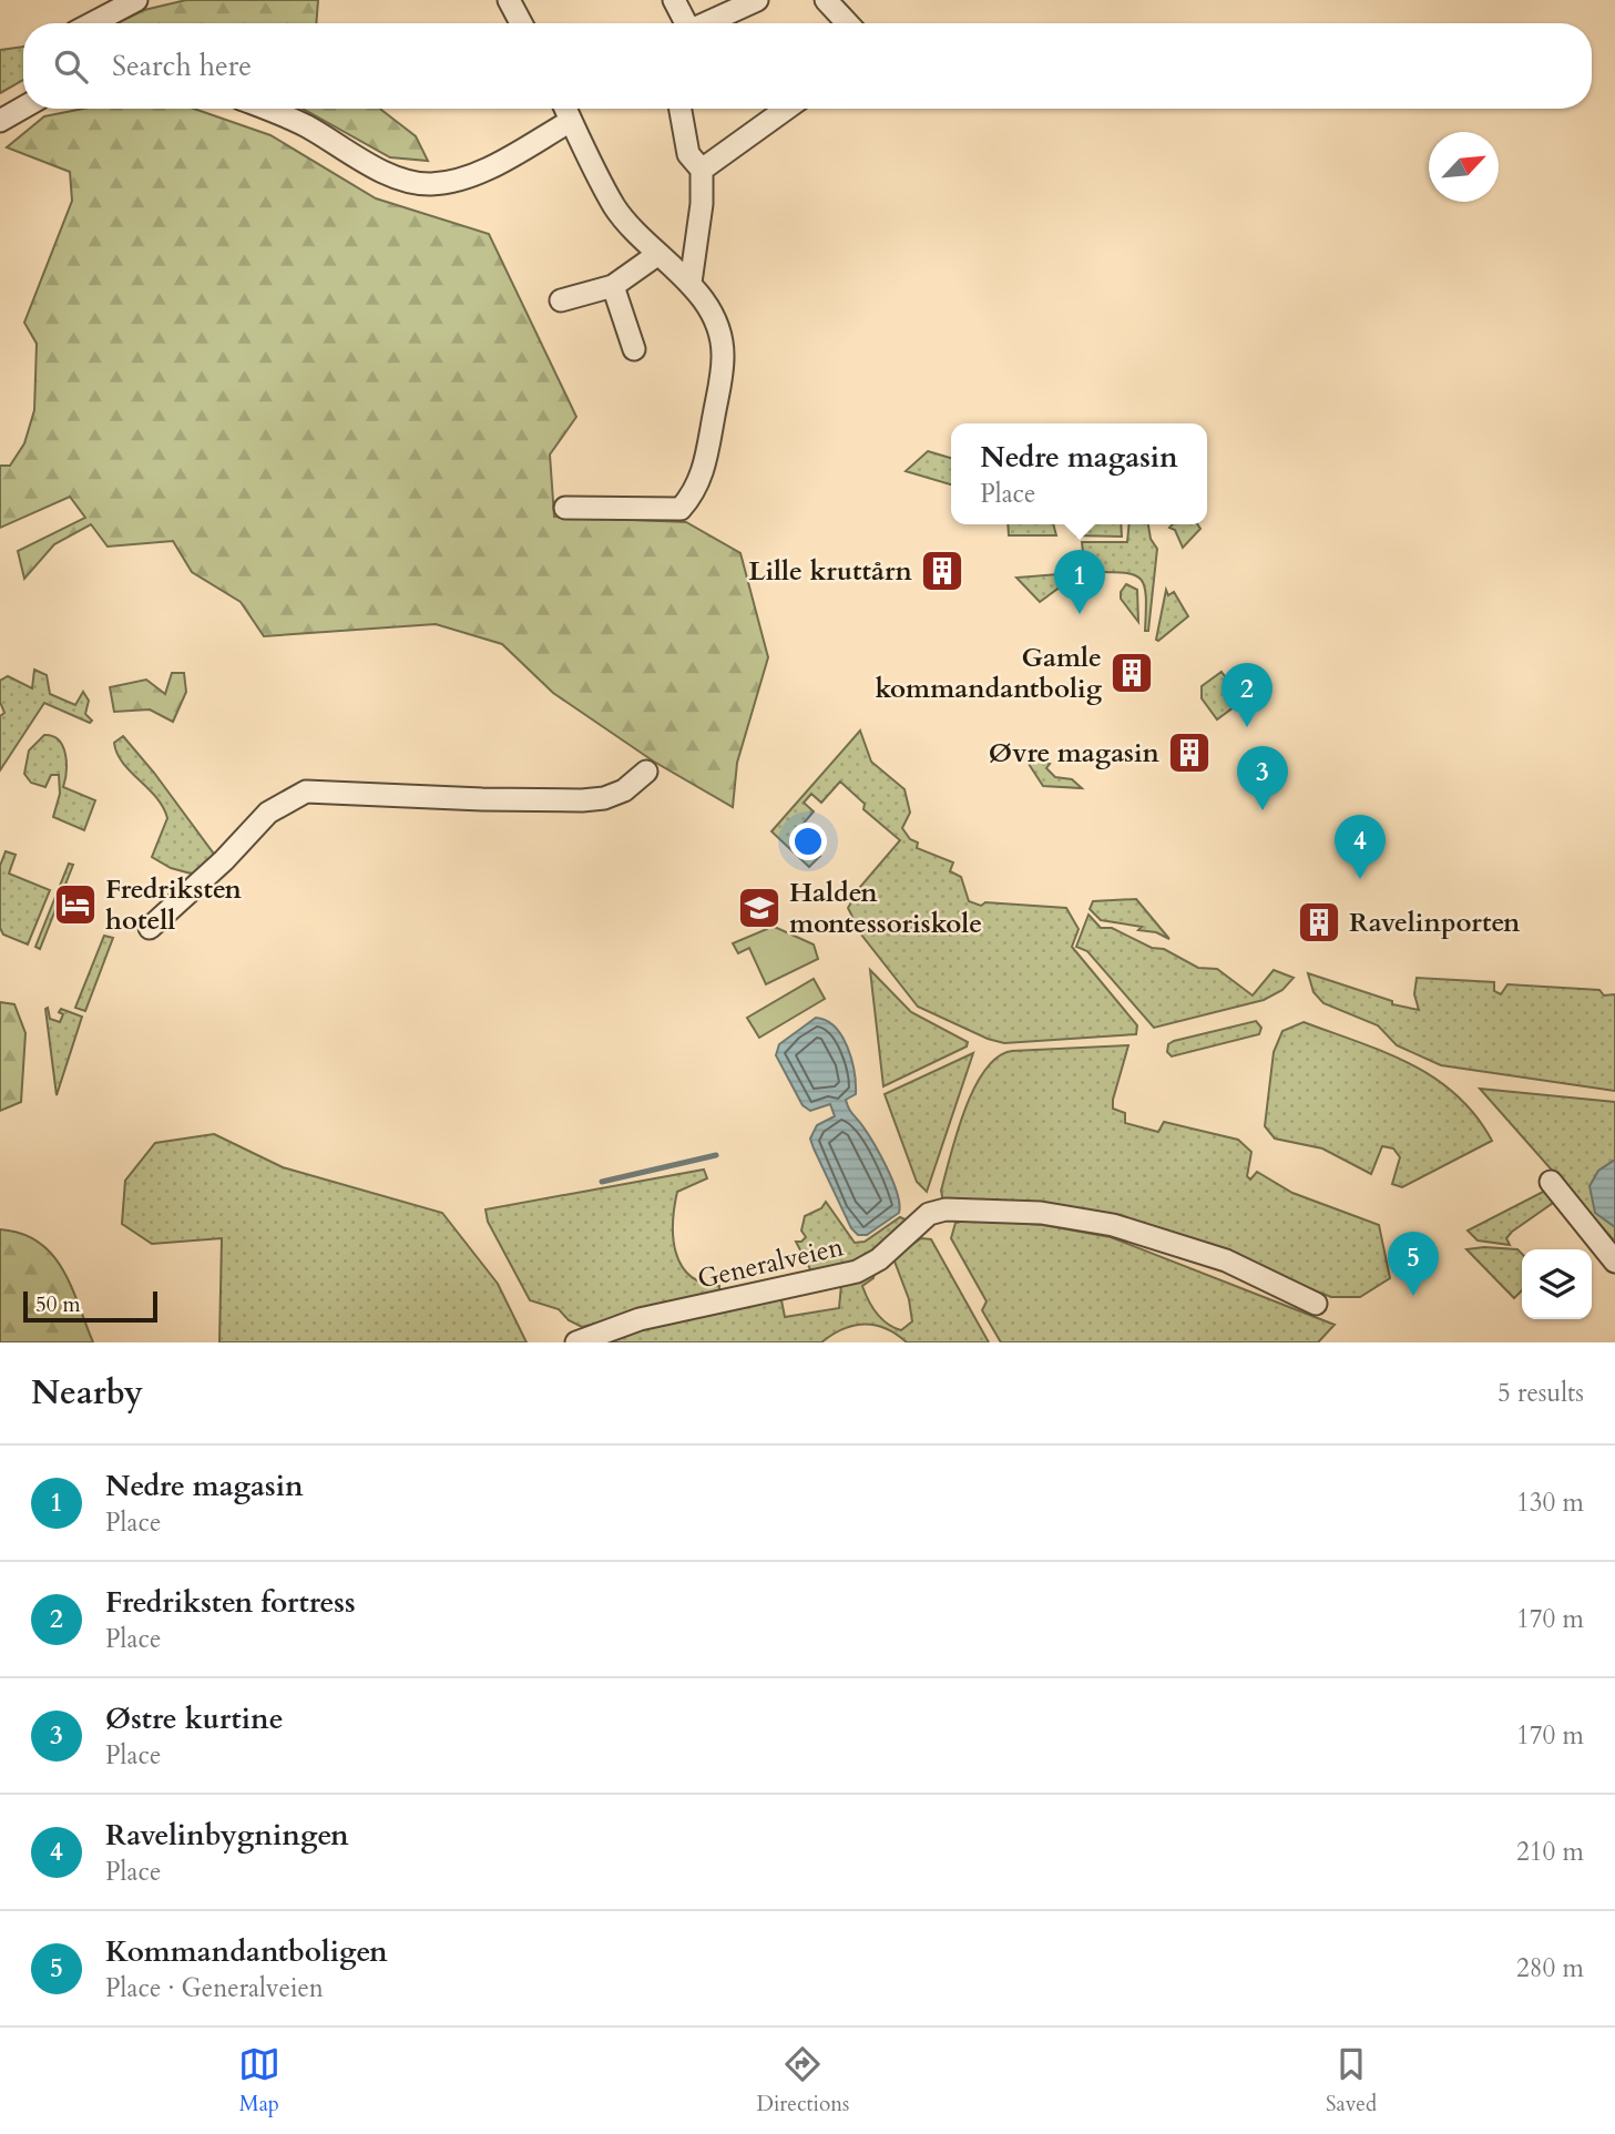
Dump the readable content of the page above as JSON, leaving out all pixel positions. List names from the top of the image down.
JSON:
{
  "streets": {
    "street": ["Generalveien"]
  },
  "places": {
    "building": [
      "Lille kruttårn",
      "Gamle kommandantbolig",
      "Øvre magasin",
      "Ravelinporten"
    ],
    "hotel": ["Fredriksten hotell"],
    "school or university": ["Halden montessoriskole"]
  },
  "scale_bar": "50 m",
  "north": "top right",
  "page": {
    "search": "Search here",
    "popup": ["Nedre magasin", "Place"],
    "pins": [
      "1",
      "2",
      "3",
      "4",
      "5"
    ],
    "scale": "50 m",
    "heading": ["Nearby", "5 results"],
    "list": [
      {
        "mark": "1",
        "name": "Nedre magasin",
        "note": "Place",
        "value": "130 m"
      },
      {
        "mark": "2",
        "name": "Fredriksten fortress",
        "note": "Place",
        "value": "170 m"
      },
      {
        "mark": "3",
        "name": "Østre kurtine",
        "note": "Place",
        "value": "170 m"
      },
      {
        "mark": "4",
        "name": "Ravelinbygningen",
        "note": "Place",
        "value": "210 m"
      },
      {
        "mark": "5",
        "name": "Kommandantboligen",
        "note": "Place · Generalveien",
        "value": "280 m"
      }
    ],
    "nav": ["Map", "Directions", "Saved"]
  }
}
